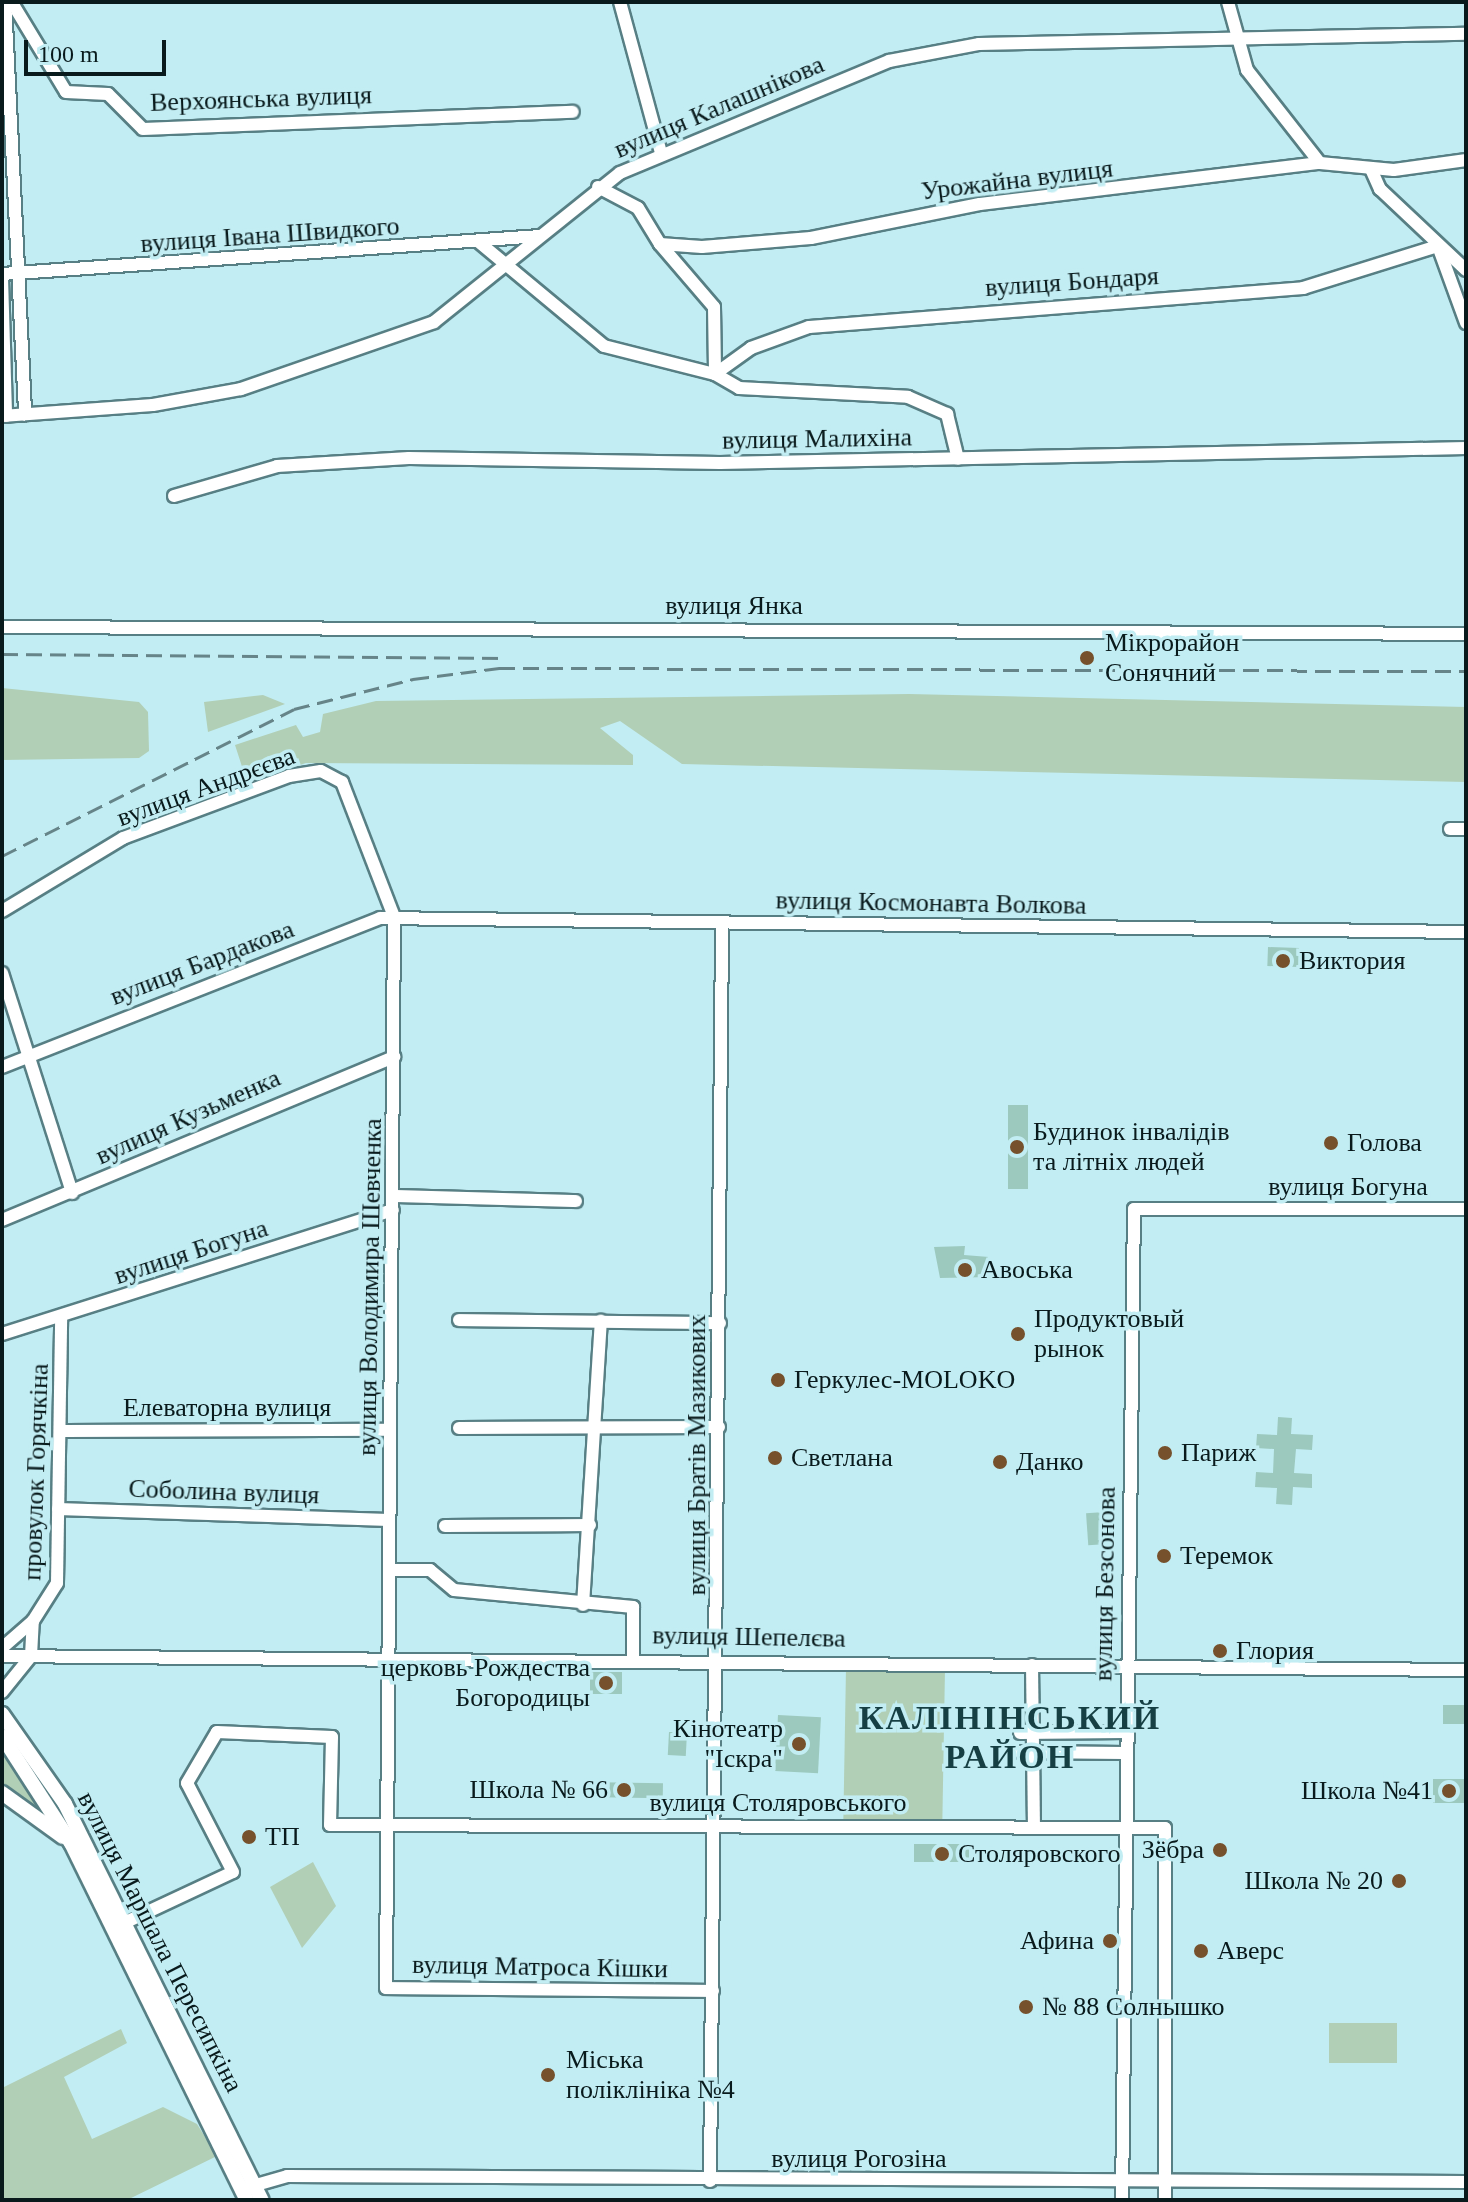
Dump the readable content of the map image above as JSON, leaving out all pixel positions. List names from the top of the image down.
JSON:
{
  "streets": {
    "main road": ["вулиця Маршала Пересипкіна"],
    "street": [
      "Верхоянська вулиця",
      "вулиця Калашнікова",
      "Урожайна вулиця",
      "вулиця Івана Швидкого",
      "вулиця Бондаря",
      "вулиця Малихіна",
      "вулиця Янка",
      "вулиця Андрєєва",
      "вулиця Космонавта Волкова",
      "вулиця Бардакова",
      "вулиця Кузьменка",
      "вулиця Богуна",
      "вулиця Володимира Шевченка",
      "Елеваторна вулиця",
      "вулиця Братів Мазикових",
      "провулок Горячкіна",
      "Соболина вулиця",
      "вулиця Безсонова",
      "вулиця Шепелєва",
      "вулиця Столяровського",
      "вулиця Матроса Кішки",
      "вулиця Рогозіна"
    ]
  },
  "crossings": [
    ["вулиця Калашнікова", "вулиця Івана Швидкого"],
    ["вулиця Андрєєва", "вулиця Космонавта Волкова"],
    ["вулиця Андрєєва", "вулиця Бардакова"],
    ["вулиця Андрєєва", "вулиця Володимира Шевченка"],
    ["вулиця Космонавта Волкова", "вулиця Бардакова"],
    ["вулиця Космонавта Волкова", "вулиця Володимира Шевченка"],
    ["вулиця Космонавта Волкова", "вулиця Братів Мазикових"],
    ["вулиця Бардакова", "вулиця Володимира Шевченка"],
    ["вулиця Кузьменка", "вулиця Володимира Шевченка"],
    ["вулиця Богуна", "вулиця Володимира Шевченка"],
    ["вулиця Богуна", "провулок Горячкіна"],
    ["вулиця Богуна", "вулиця Безсонова"],
    ["вулиця Володимира Шевченка", "Елеваторна вулиця"],
    ["вулиця Володимира Шевченка", "Соболина вулиця"],
    ["вулиця Володимира Шевченка", "вулиця Шепелєва"],
    ["вулиця Володимира Шевченка", "вулиця Столяровського"],
    ["вулиця Володимира Шевченка", "вулиця Матроса Кішки"],
    ["Елеваторна вулиця", "провулок Горячкіна"],
    ["вулиця Братів Мазикових", "вулиця Шепелєва"],
    ["вулиця Братів Мазикових", "вулиця Столяровського"],
    ["вулиця Братів Мазикових", "вулиця Матроса Кішки"],
    ["вулиця Братів Мазикових", "вулиця Рогозіна"],
    ["провулок Горячкіна", "Соболина вулиця"],
    ["вулиця Безсонова", "вулиця Шепелєва"],
    ["вулиця Безсонова", "вулиця Столяровського"],
    ["вулиця Безсонова", "вулиця Рогозіна"],
    ["вулиця Столяровського", "вулиця Маршала Пересипкіна"],
    ["вулиця Столяровського", "вулиця Матроса Кішки"],
    ["вулиця Столяровського", "вулиця Рогозіна"],
    ["вулиця Маршала Пересипкіна", "вулиця Рогозіна"]
  ],
  "districts": ["КАЛІНІНСЬКИЙ РАЙОН"],
  "places": [
    "Мікрорайон Сонячний",
    "Виктория",
    "Голова",
    "Будинок інвалідів та літніх людей",
    "Авоська",
    "Продуктовый рынок",
    "Геркулес-MOLOKO",
    "Париж",
    "Светлана",
    "Данко",
    "Теремок",
    "Глория",
    "церковь Рождества Богородицы",
    "Кінотеатр \"Іскра\"",
    "Школа № 66",
    "Школа №41",
    "ТП",
    "Зёбра",
    "Столяровского",
    "Школа № 20",
    "Афина",
    "Аверс",
    "№ 88 Солнышко",
    "Міська поліклініка №4"
  ],
  "scale_bar": "100 m"
}
